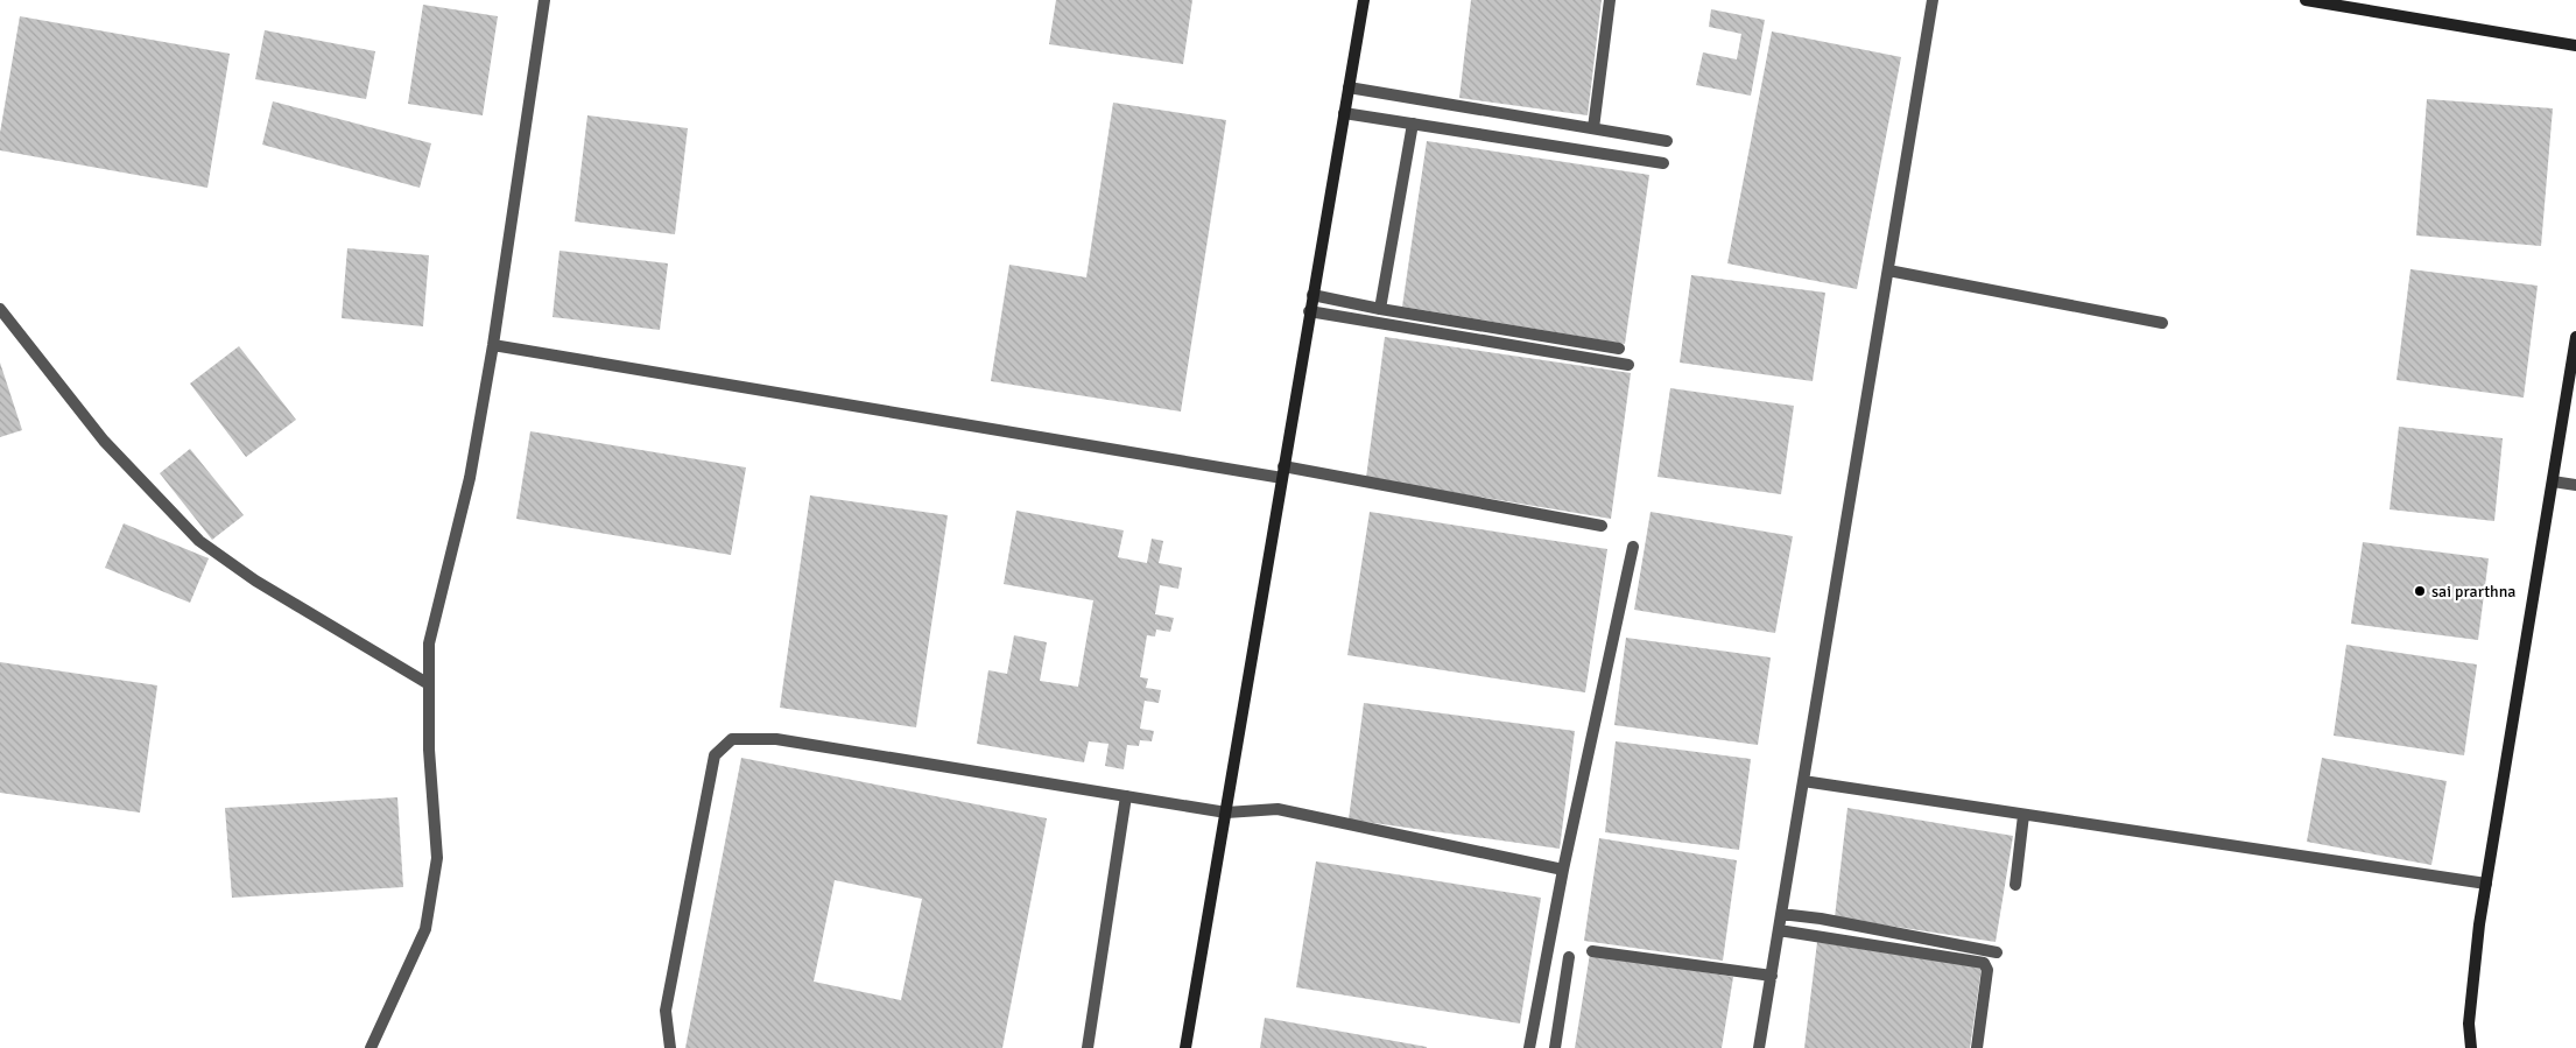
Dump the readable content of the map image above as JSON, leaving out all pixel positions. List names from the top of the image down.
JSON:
{
  "places": ["sai prarthna"]
}
